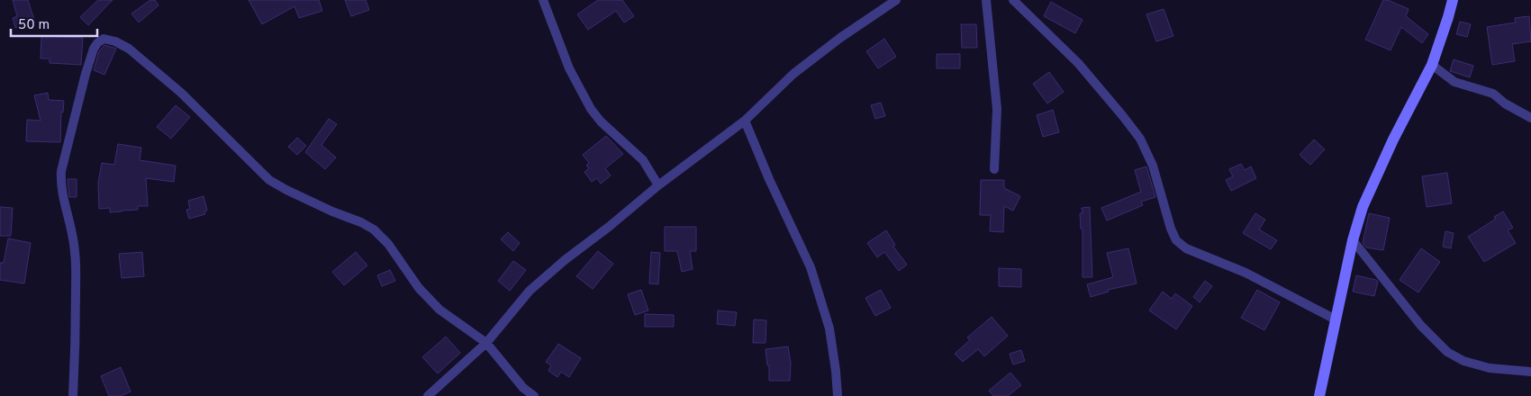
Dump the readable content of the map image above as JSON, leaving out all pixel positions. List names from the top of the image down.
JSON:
{
  "scale_bar": "50 m"
}
